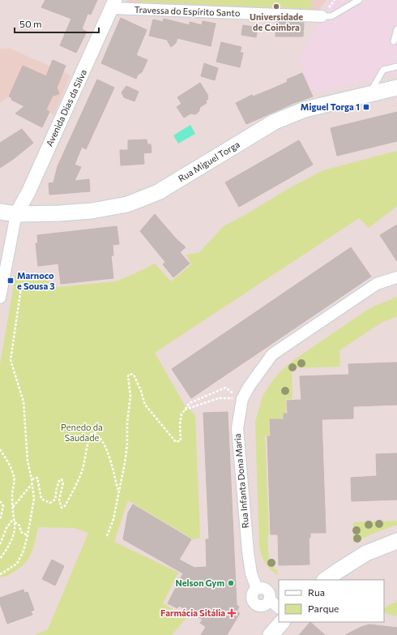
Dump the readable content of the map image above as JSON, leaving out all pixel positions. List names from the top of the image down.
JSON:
{
  "streets": {
    "main road": ["Rua Miguel Torga"],
    "street": ["Travessa do Espírito Santo", "Avenida Dias da Silva", "Rua Infanta Dona Maria"]
  },
  "crossings": [
    ["Travessa do Espírito Santo", "Avenida Dias da Silva"],
    ["Avenida Dias da Silva", "Rua Miguel Torga"]
  ],
  "parks": ["Penedo da Saudade"],
  "places": {
    "other": ["Universidade de Coimbra", "Nelson Gym"],
    "transit": ["Miguel Torga 1", "Marnoco e Sousa 3"],
    "health": ["Farmácia Sitália"]
  },
  "legend": ["Rua", "Parque"],
  "scale_bar": "50 m"
}
